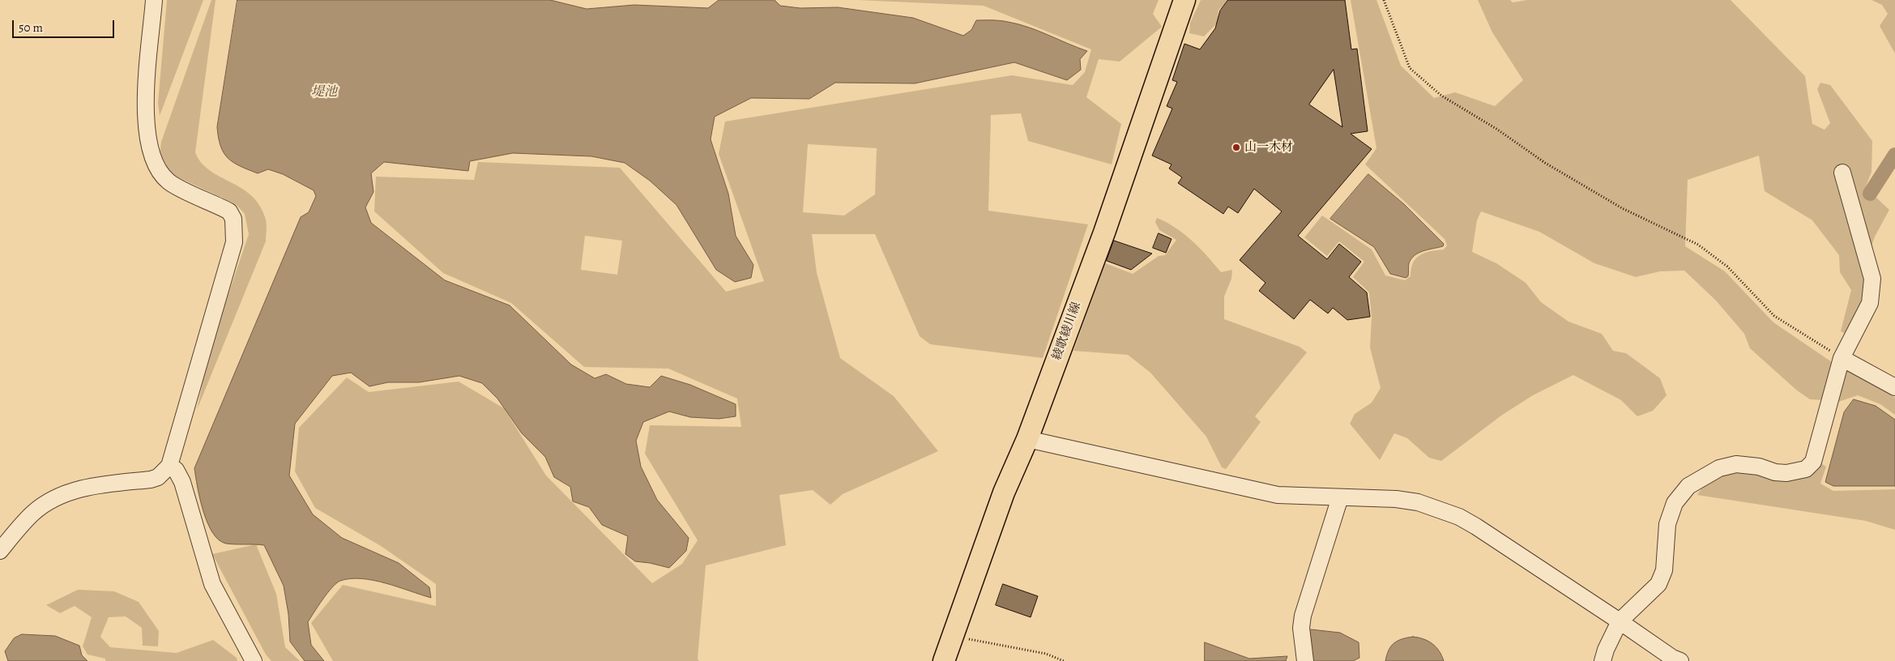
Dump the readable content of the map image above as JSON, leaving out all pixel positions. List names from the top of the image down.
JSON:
{
  "streets": {
    "main road": ["綾歌綾川線"]
  },
  "water": ["堤池"],
  "places": ["山一木材"],
  "scale_bar": "50 m"
}
